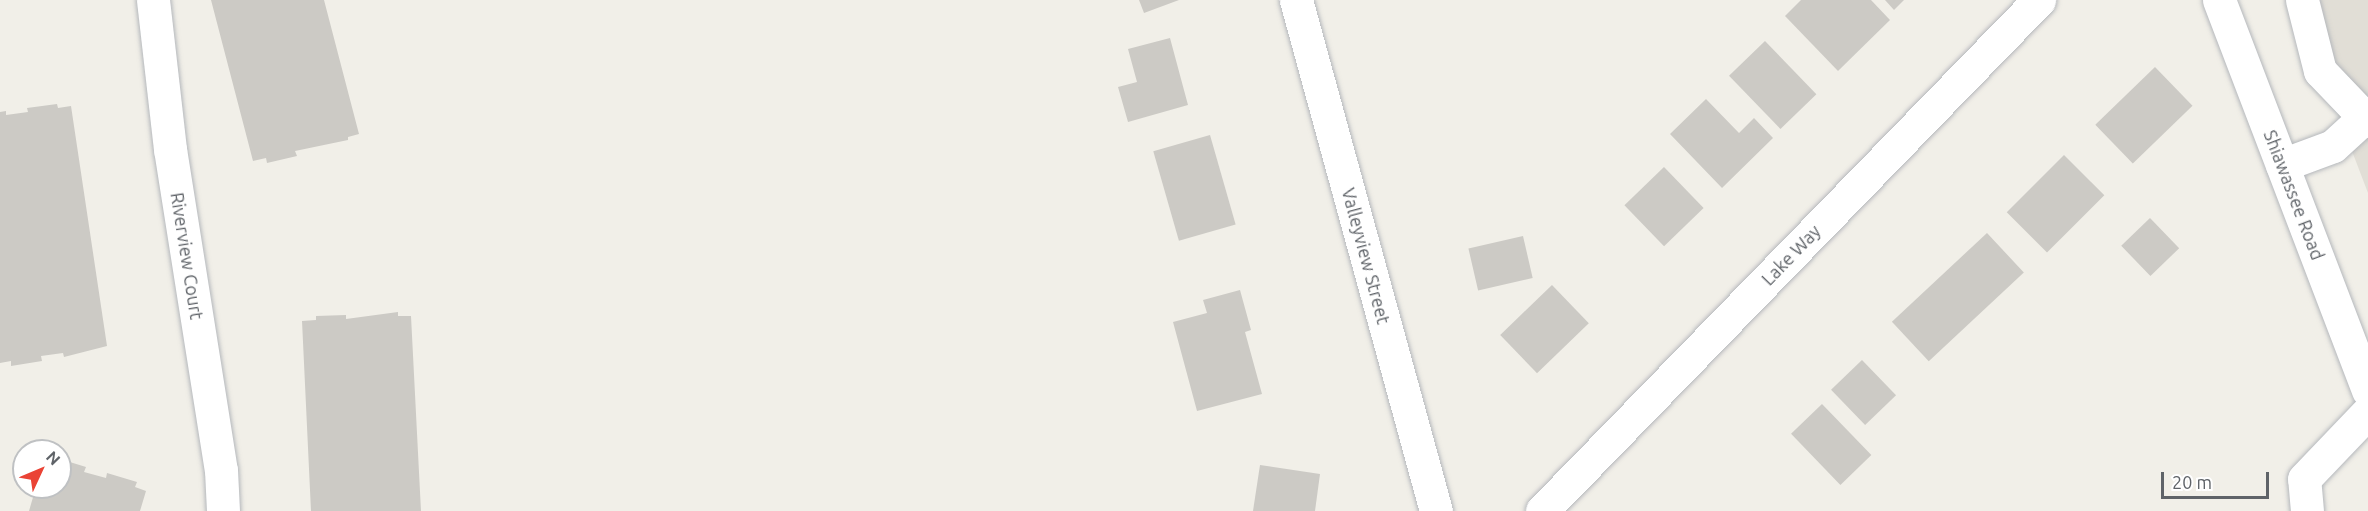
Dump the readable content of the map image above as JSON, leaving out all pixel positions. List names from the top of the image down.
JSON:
{
  "streets": {
    "street": [
      "Shiawassee Road",
      "Lake Way",
      "Riverview Court",
      "Valleyview Street"
    ]
  },
  "scale_bar": "20 m",
  "north": "top right"
}
